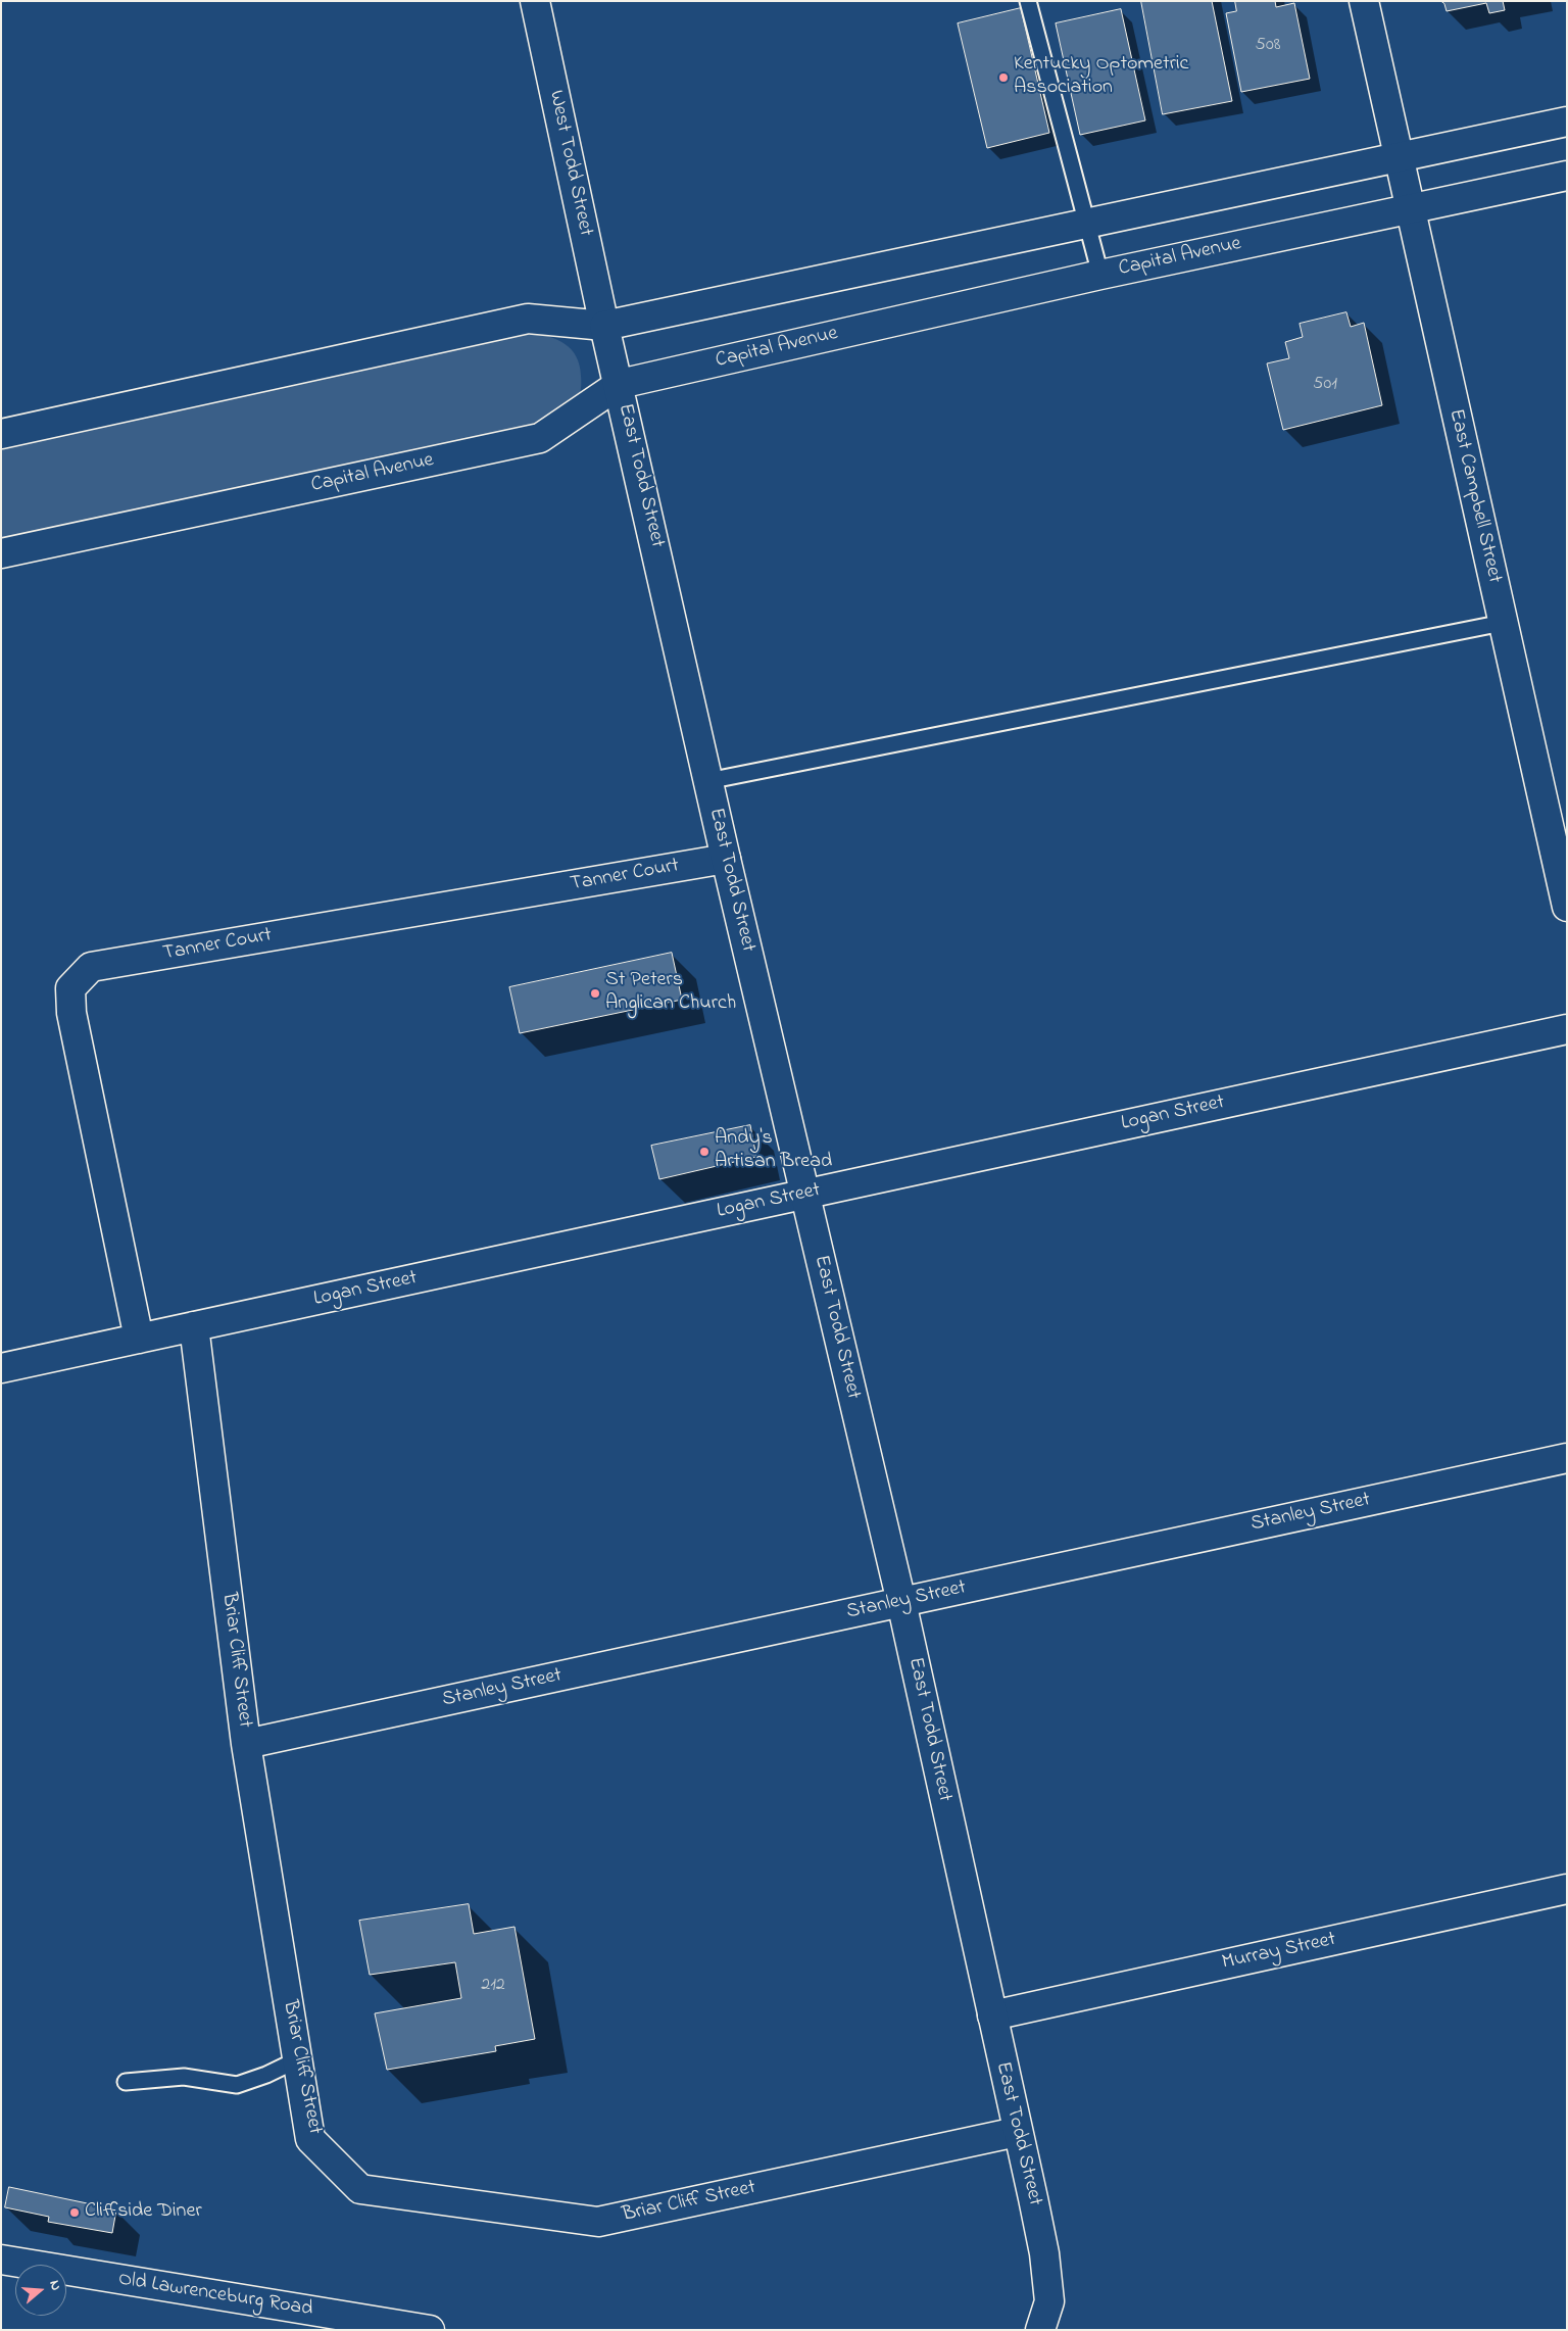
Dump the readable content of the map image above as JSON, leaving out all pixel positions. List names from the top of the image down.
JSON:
{
  "streets": {
    "street": [
      "West Todd Street",
      "Capital Avenue",
      "East Todd Street",
      "East Campbell Street",
      "Tanner Court",
      "Logan Street",
      "Stanley Street",
      "Briar Cliff Street",
      "Murray Street",
      "Old Lawrenceburg Road"
    ]
  },
  "crossings": [
    ["West Todd Street", "East Todd Street"],
    ["Capital Avenue", "East Todd Street"],
    ["Capital Avenue", "East Campbell Street"],
    ["East Todd Street", "Tanner Court"],
    ["East Todd Street", "Logan Street"],
    ["East Todd Street", "Stanley Street"],
    ["East Todd Street", "Briar Cliff Street"],
    ["East Todd Street", "Murray Street"],
    ["Tanner Court", "Logan Street"],
    ["Logan Street", "Briar Cliff Street"],
    ["Stanley Street", "Briar Cliff Street"]
  ],
  "places": [
    "Kentucky Optometric Association",
    "St Peters Anglican Church",
    "Andy's Artisan Bread",
    "Cliffside Diner"
  ],
  "house_numbers": ["508", "501", "212"],
  "north": "right"
}
